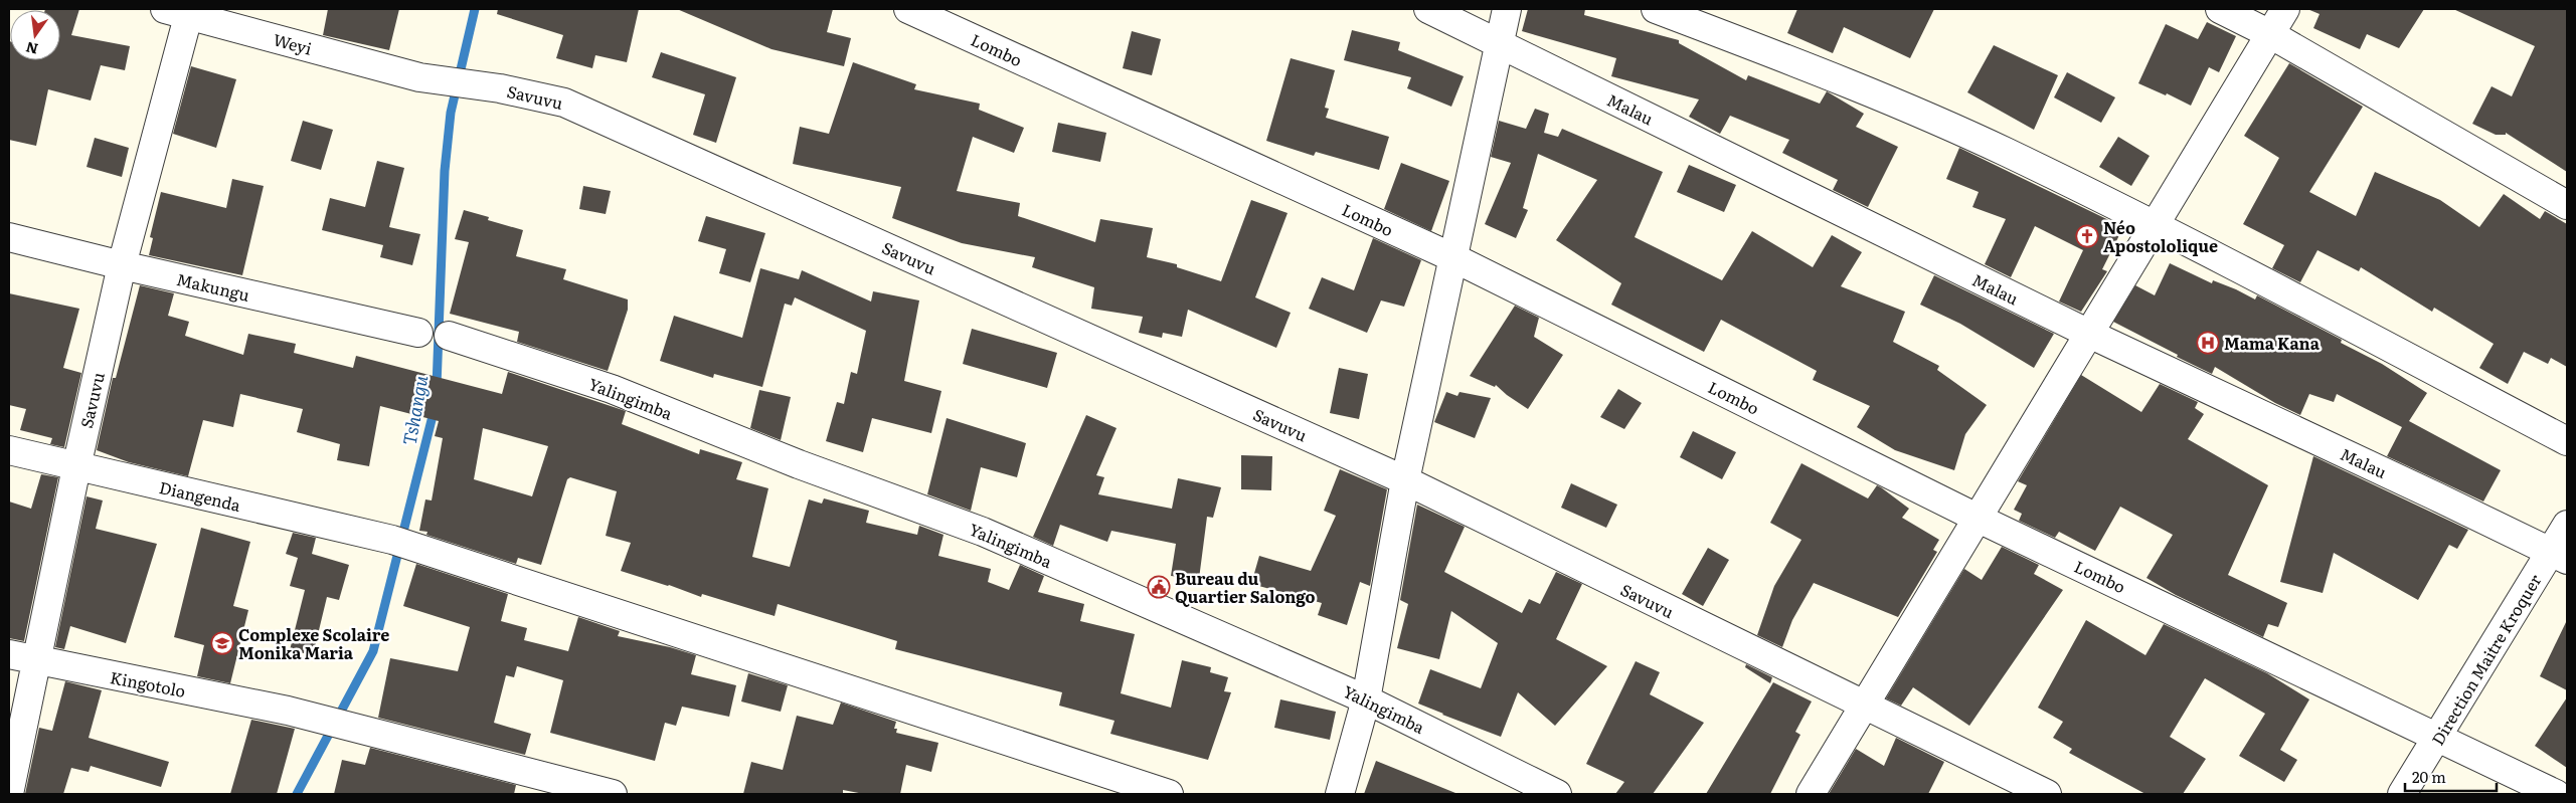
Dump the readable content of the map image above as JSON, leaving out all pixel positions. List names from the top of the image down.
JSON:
{
  "streets": {
    "street": [
      "Weyi",
      "Lombo",
      "Savuvu",
      "Malau",
      "Makungu",
      "Yalingimba",
      "Diangenda",
      "Direction Maitre Kroquer",
      "Kingotolo"
    ]
  },
  "crossings": [
    ["Weyi", "Savuvu"],
    ["Lombo", "Direction Maitre Kroquer"],
    ["Savuvu", "Makungu"],
    ["Savuvu", "Diangenda"],
    ["Savuvu", "Kingotolo"],
    ["Malau", "Direction Maitre Kroquer"]
  ],
  "water": ["Tshangu"],
  "places": {
    "church": ["Néo Apostololique"],
    "hospital": ["Mama Kana"],
    "public building": ["Bureau du Quartier Salongo"],
    "school or university": ["Complexe Scolaire Monika Maria"]
  },
  "scale_bar": "20 m",
  "north": "bottom"
}
